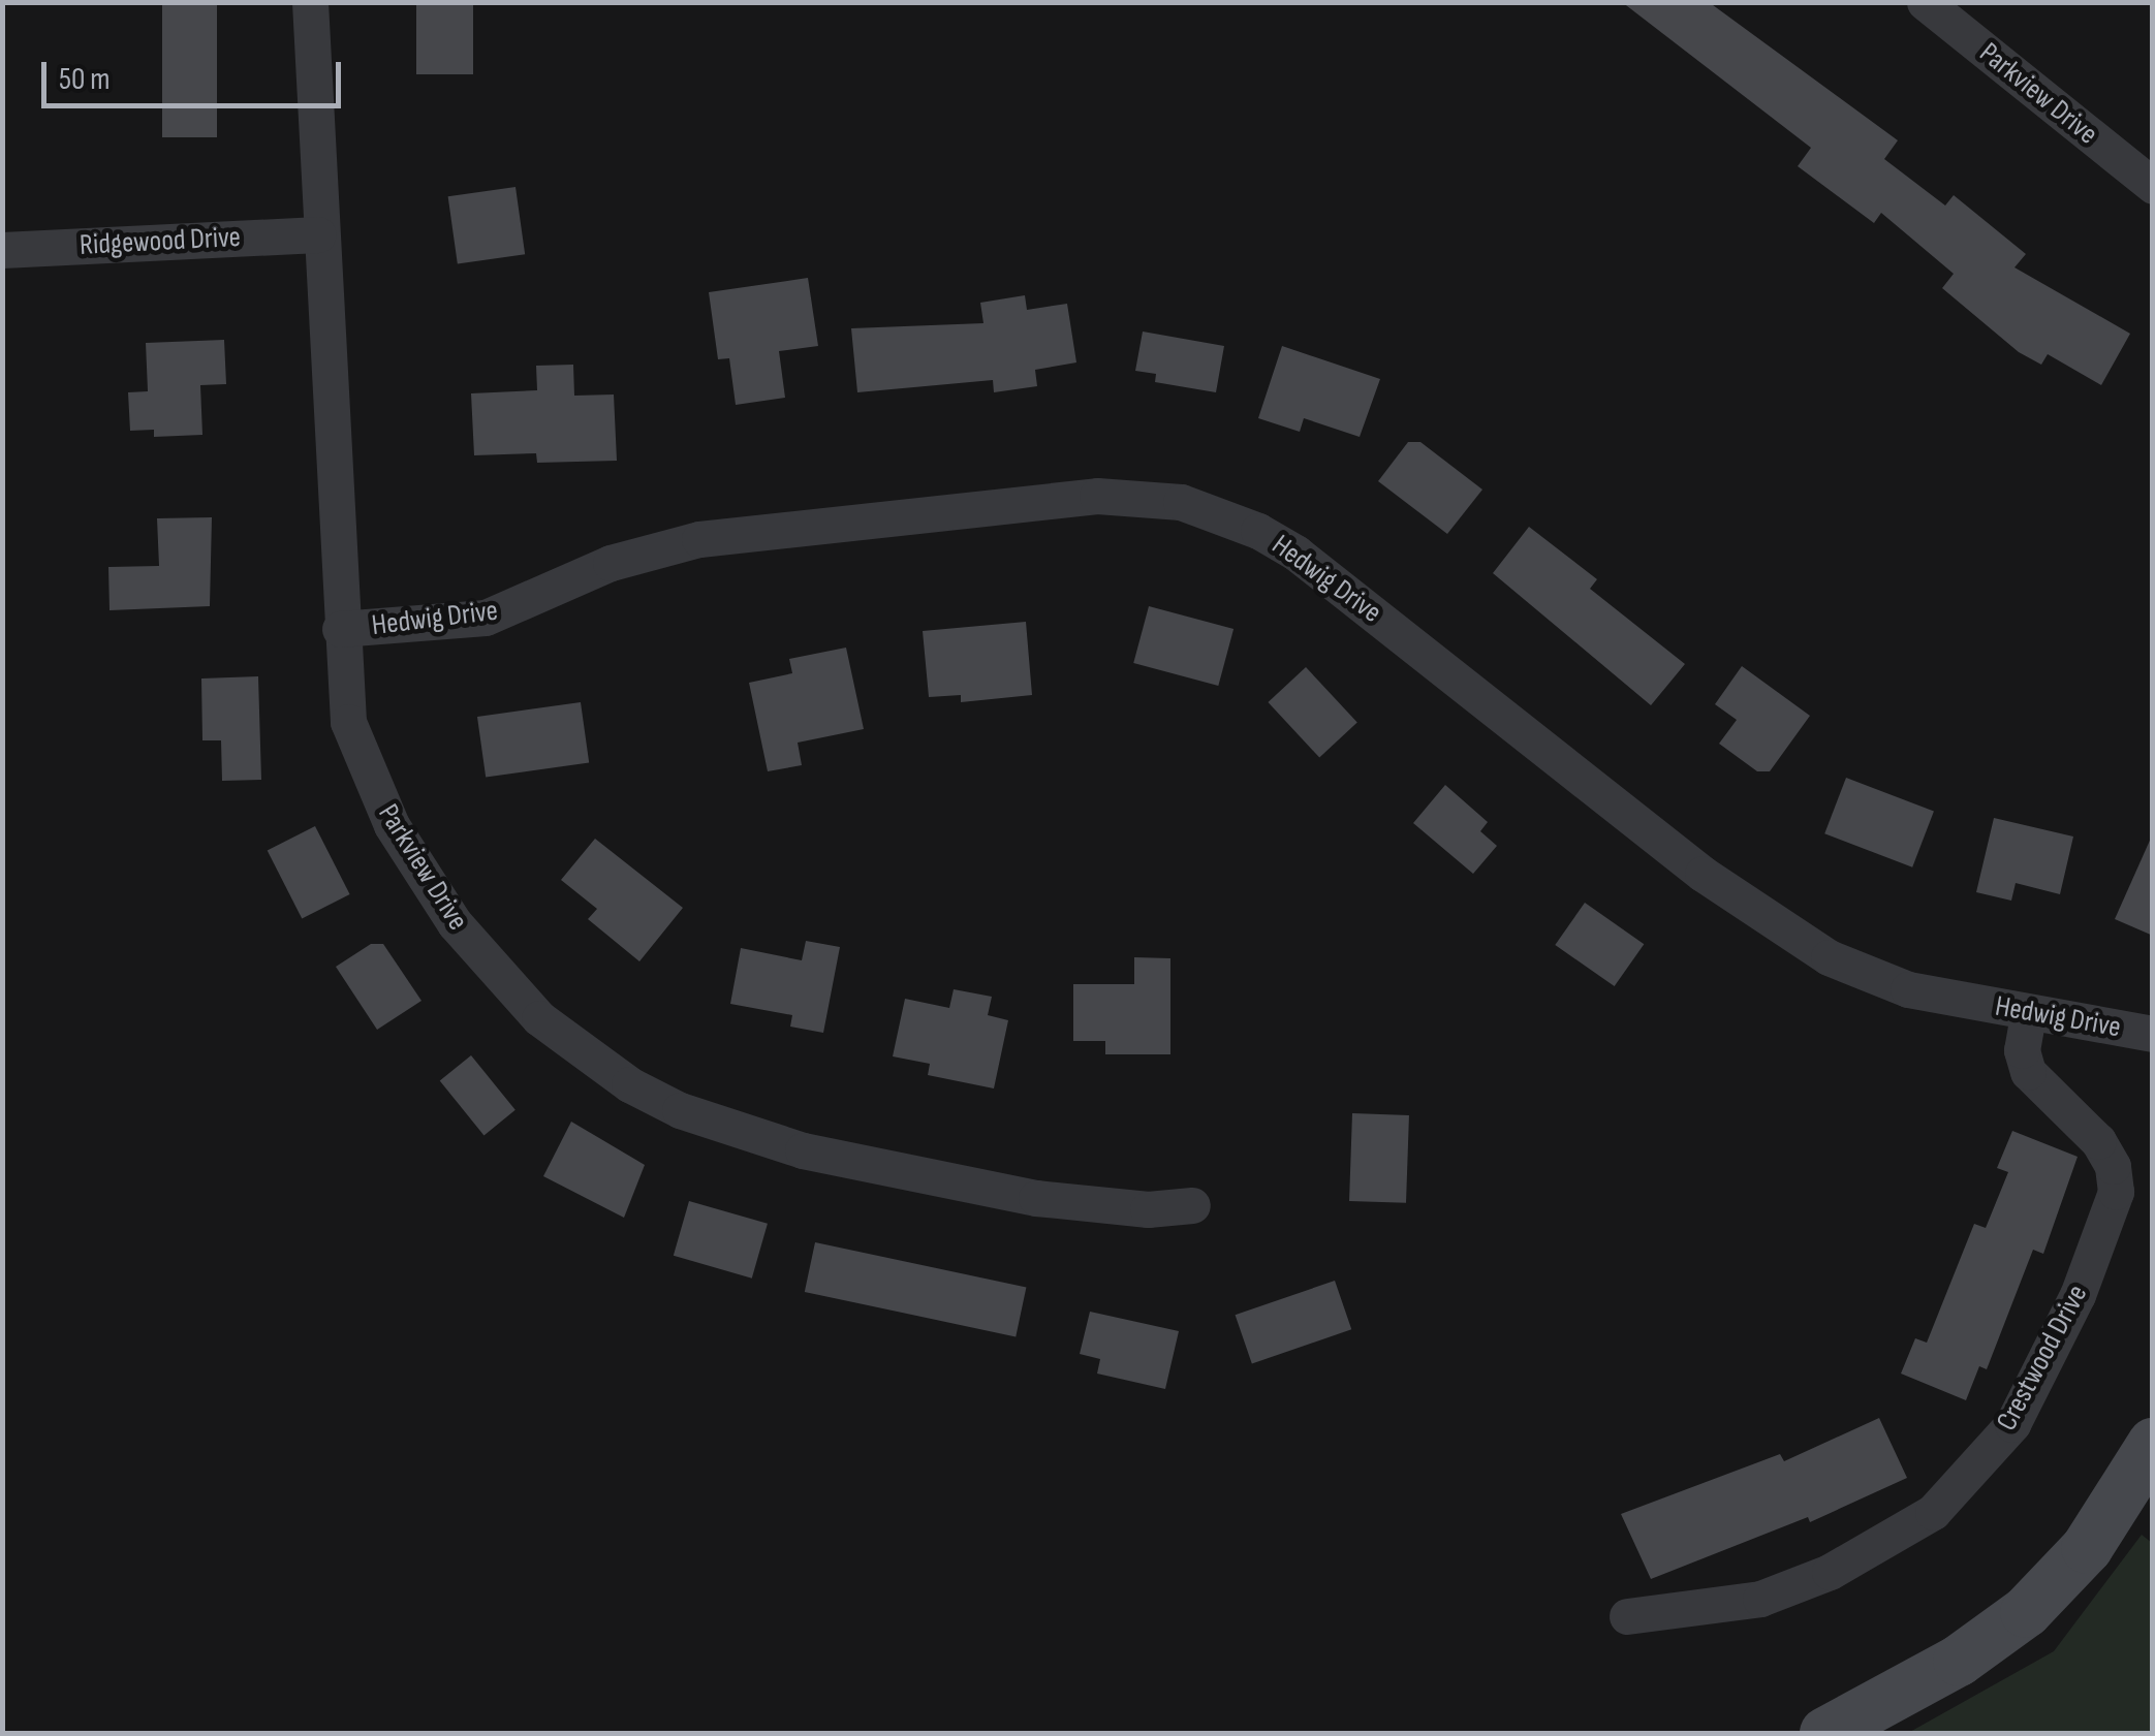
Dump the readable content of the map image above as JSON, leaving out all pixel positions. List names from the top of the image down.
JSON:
{
  "streets": {
    "street": [
      "Parkview Drive",
      "Ridgewood Drive",
      "Hedwig Drive",
      "Crestwood Drive"
    ]
  },
  "crossings": [
    ["Parkview Drive", "Ridgewood Drive"],
    ["Parkview Drive", "Hedwig Drive"],
    ["Hedwig Drive", "Crestwood Drive"]
  ],
  "scale_bar": "50 m"
}
